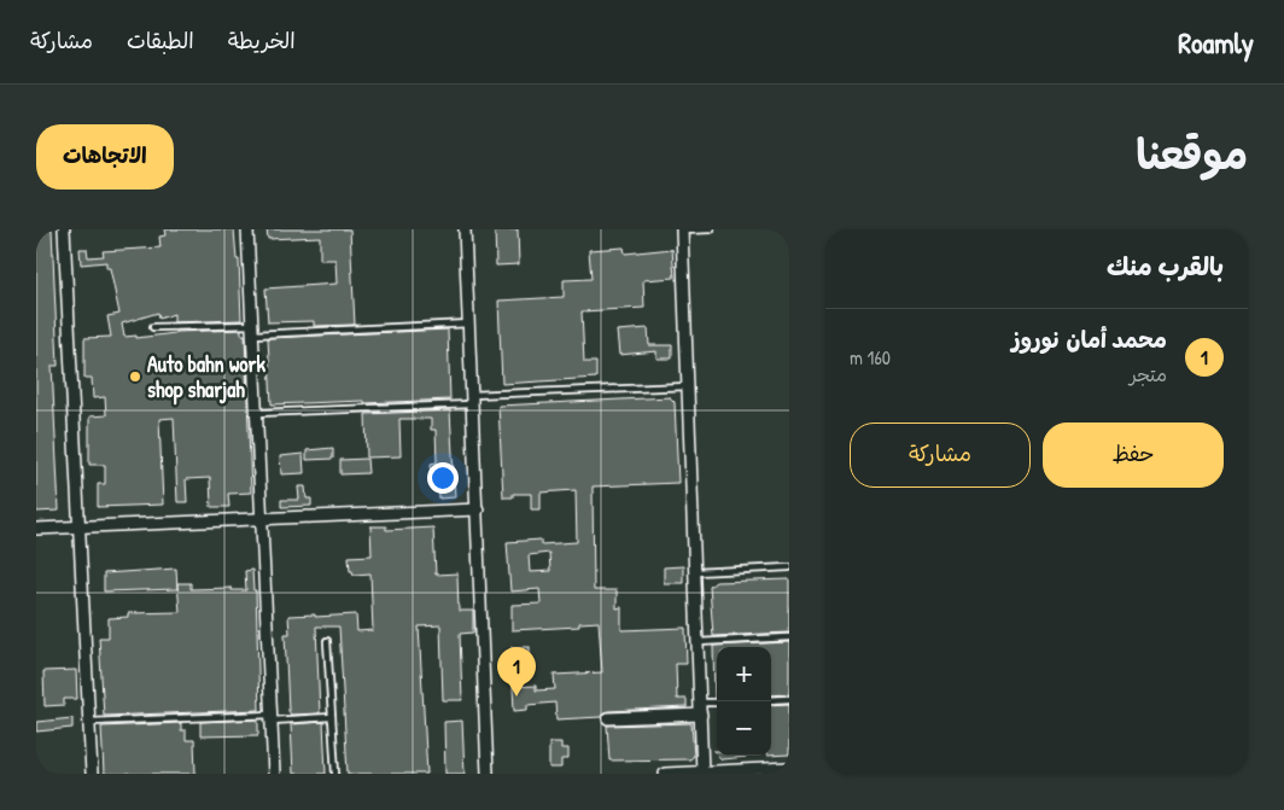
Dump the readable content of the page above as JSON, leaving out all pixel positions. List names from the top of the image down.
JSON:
{
  "places": ["Auto bahn work shop sharjah"],
  "page": {
    "header": "Roamly",
    "nav": ["الخريطة", "الطبقات", "مشاركة"],
    "title": "موقعنا",
    "buttons": [
      "الاتجاهات",
      ["حفظ", "مشاركة"]
    ],
    "heading": "بالقرب منك",
    "list": [
      {
        "mark": "1",
        "name": "محمد أمان نوروز",
        "note": "متجر",
        "value": "160 m"
      }
    ],
    "map_buttons": ["+", "−"],
    "pins": "1"
  }
}
